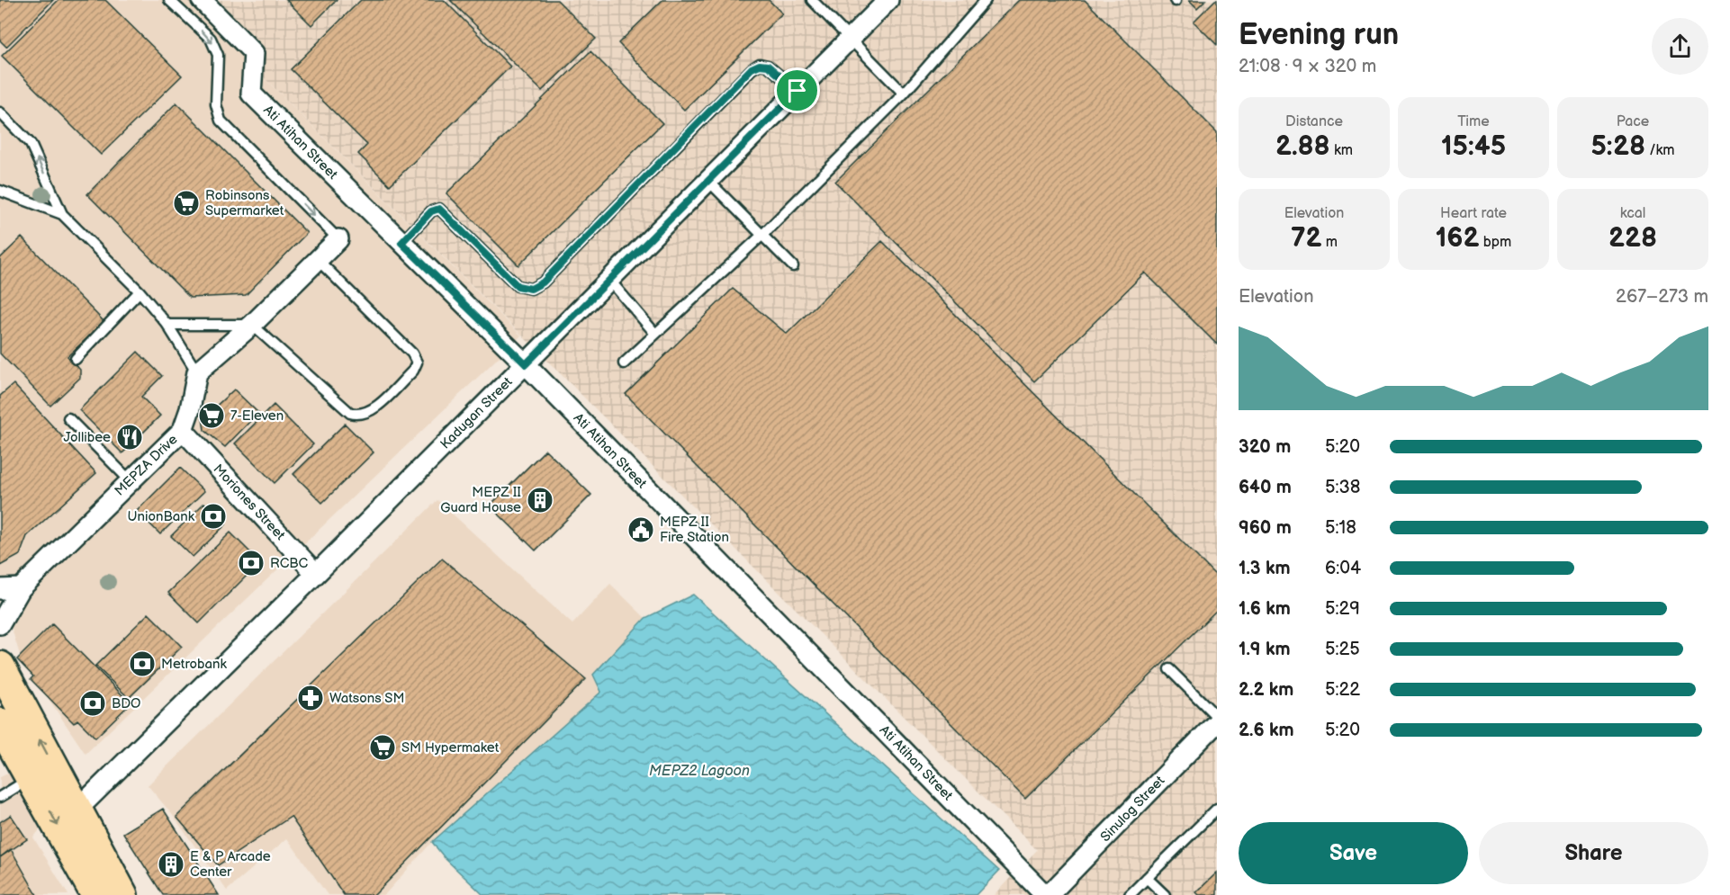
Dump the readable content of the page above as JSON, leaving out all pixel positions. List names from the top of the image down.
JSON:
{
  "streets": {
    "street": [
      "Ati Atihan Street",
      "Kadugan Street",
      "MEPZA Drive",
      "Moriones Street",
      "Sinulog Street"
    ]
  },
  "crossings": [
    ["Ati Atihan Street", "Kadugan Street"],
    ["Ati Atihan Street", "Sinulog Street"],
    ["Kadugan Street", "Moriones Street"],
    ["MEPZA Drive", "Moriones Street"]
  ],
  "water": ["MEPZ2 Lagoon"],
  "places": {
    "supermarket": ["Robinsons Supermarket", "7-Eleven", "SM Hypermaket"],
    "restaurant": ["Jollibee"],
    "building": ["MEPZ II Guard House", "E & P Arcade Center"],
    "bank": [
      "UnionBank",
      "RCBC",
      "Metrobank",
      "BDO"
    ],
    "public building": ["MEPZ II Fire Station"],
    "pharmacy": ["Watsons SM"]
  },
  "page": {
    "heading": ["Evening run", "21:08 · 9 × 320 m"],
    "stats": [
      ["Distance", "2.88 km"],
      ["Time", "15:45"],
      ["Pace", "5:28 /km"],
      ["Elevation", "72 m"],
      ["Heart rate", "162 bpm"],
      ["kcal", "228"]
    ],
    "chart": ["Elevation", "267–273 m"],
    "list": [
      {
        "name": "320 m",
        "note": "5:20"
      },
      {
        "name": "640 m",
        "note": "5:38"
      },
      {
        "name": "960 m",
        "note": "5:18"
      },
      {
        "name": "1.3 km",
        "note": "6:04"
      },
      {
        "name": "1.6 km",
        "note": "5:29"
      },
      {
        "name": "1.9 km",
        "note": "5:25"
      },
      {
        "name": "2.2 km",
        "note": "5:22"
      },
      {
        "name": "2.6 km",
        "note": "5:20"
      }
    ],
    "buttons": ["Save", "Share"]
  }
}
